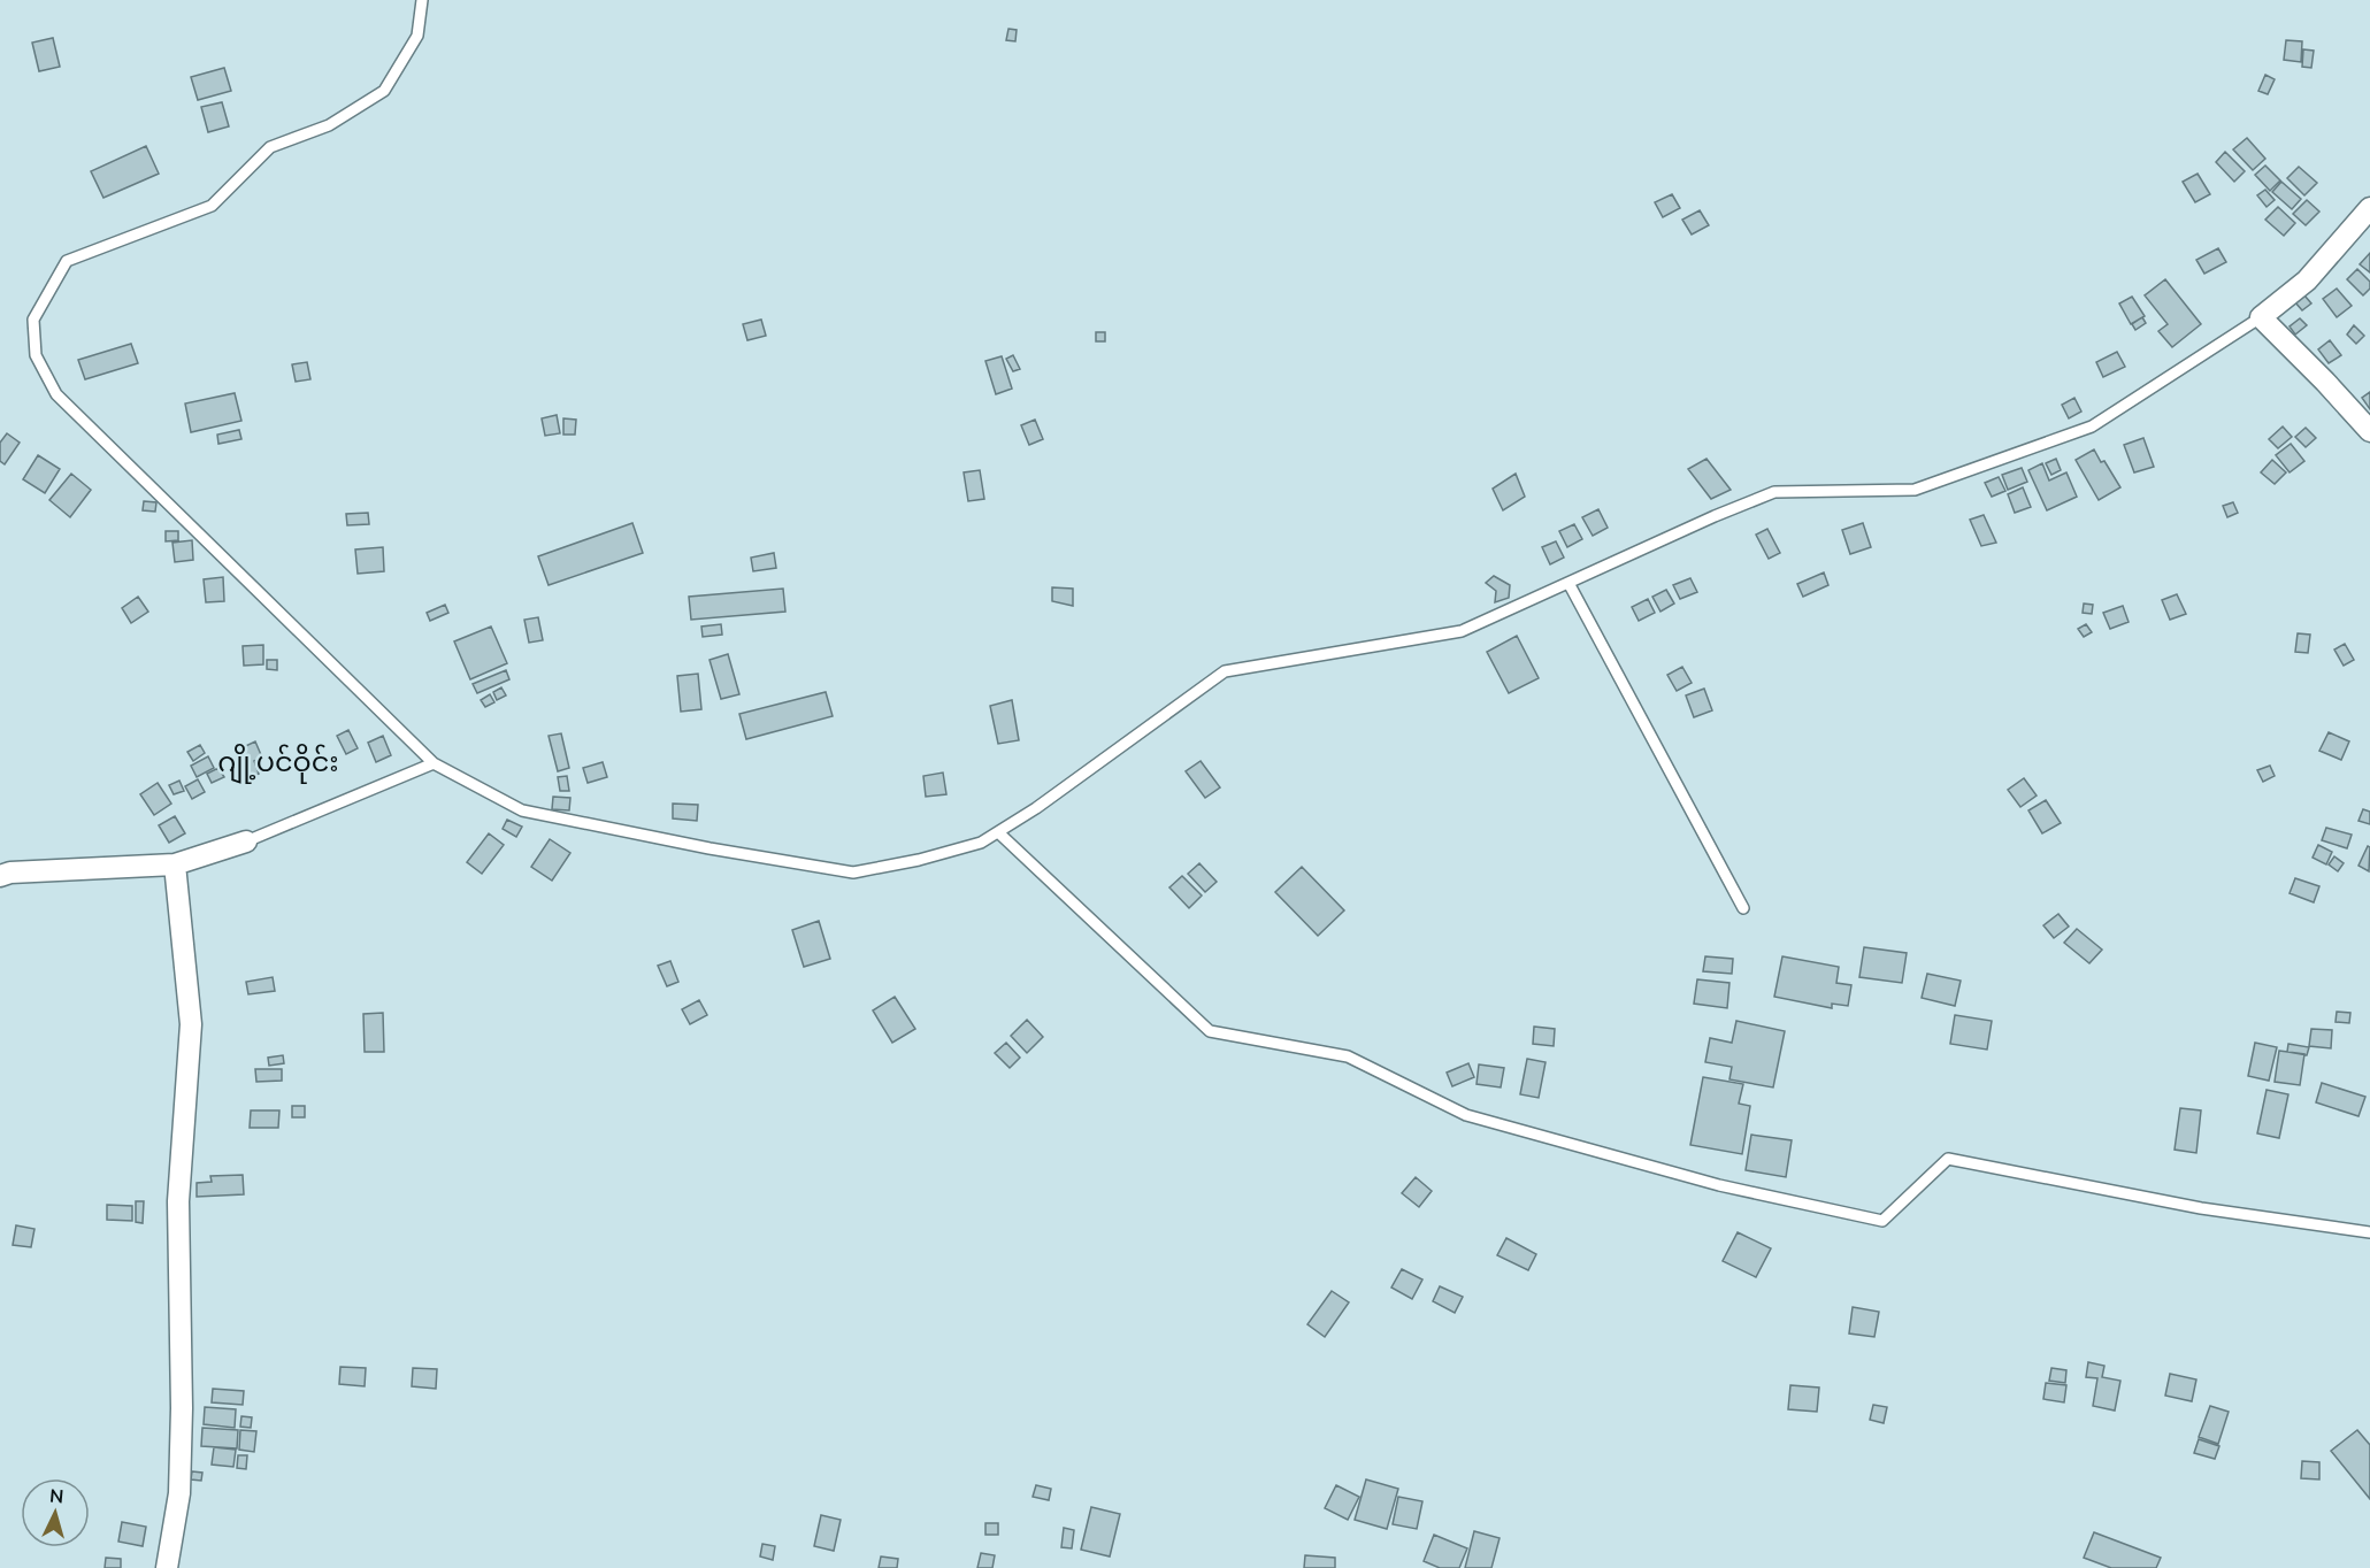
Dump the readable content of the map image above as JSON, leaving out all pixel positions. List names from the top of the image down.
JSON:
{
  "districts": ["ဂျို့ပင်ဝိုင်း"],
  "north": "top"
}
